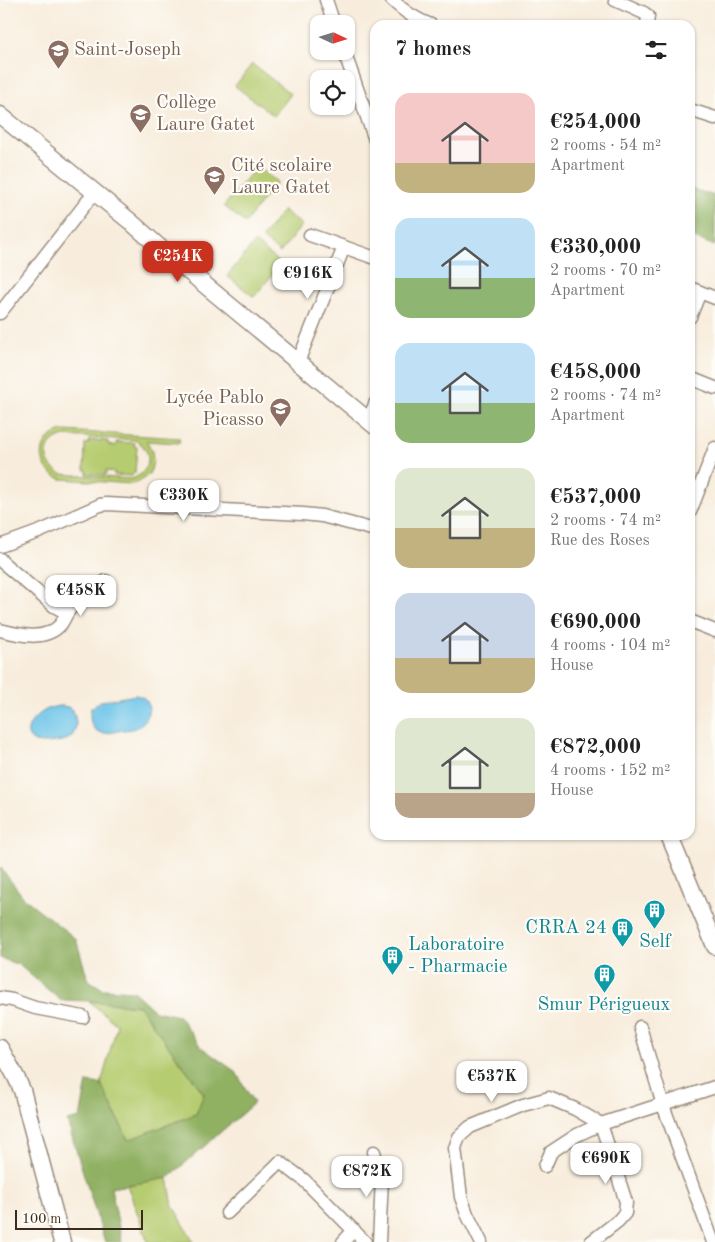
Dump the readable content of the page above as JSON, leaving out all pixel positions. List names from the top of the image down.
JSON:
{
  "places": {
    "school or university": [
      "Saint-Joseph",
      "Collège Laure Gatet",
      "Cité scolaire Laure Gatet",
      "Lycée Pablo Picasso"
    ],
    "building": [
      "Self",
      "CRRA 24",
      "Laboratoire - Pharmacie",
      "Smur Périgueux"
    ]
  },
  "scale_bar": "100 m",
  "north": "right",
  "page": {
    "heading": "7 homes",
    "list": [
      {
        "name": "€254,000",
        "note": "2 rooms · 54 m² · Apartment"
      },
      {
        "name": "€330,000",
        "note": "2 rooms · 70 m² · Apartment"
      },
      {
        "name": "€458,000",
        "note": "2 rooms · 74 m² · Apartment"
      },
      {
        "name": "€537,000",
        "note": "2 rooms · 74 m² · Rue des Roses"
      },
      {
        "name": "€690,000",
        "note": "4 rooms · 104 m² · House"
      },
      {
        "name": "€872,000",
        "note": "4 rooms · 152 m² · House"
      }
    ],
    "price": [
      "€254K",
      "€916K",
      "€330K",
      "€458K",
      "€537K",
      "€690K",
      "€872K"
    ],
    "scale": "100 m"
  }
}
